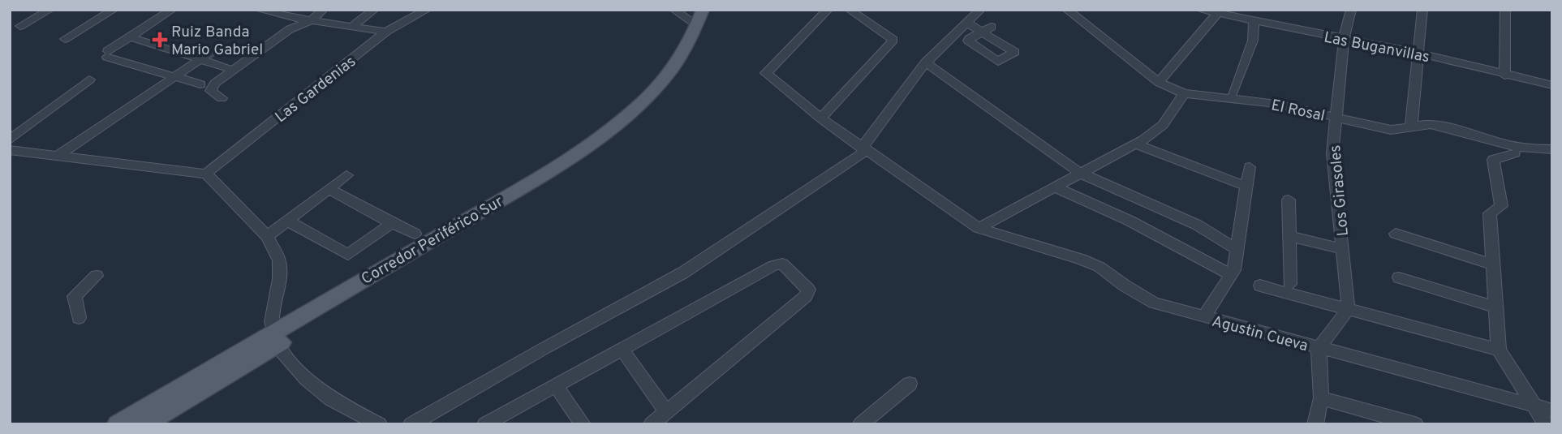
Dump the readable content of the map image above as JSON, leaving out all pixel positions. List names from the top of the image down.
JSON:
{
  "streets": {
    "main road": ["Corredor Periférico Sur"],
    "street": [
      "Las Buganvillas",
      "Las Gardenias",
      "El Rosal",
      "Los Girasoles",
      "Agustin Cueva"
    ]
  },
  "crossings": [
    ["Las Buganvillas", "Los Girasoles"],
    ["El Rosal", "Los Girasoles"]
  ],
  "places": {
    "health": ["Ruiz Banda Mario Gabriel"]
  }
}
